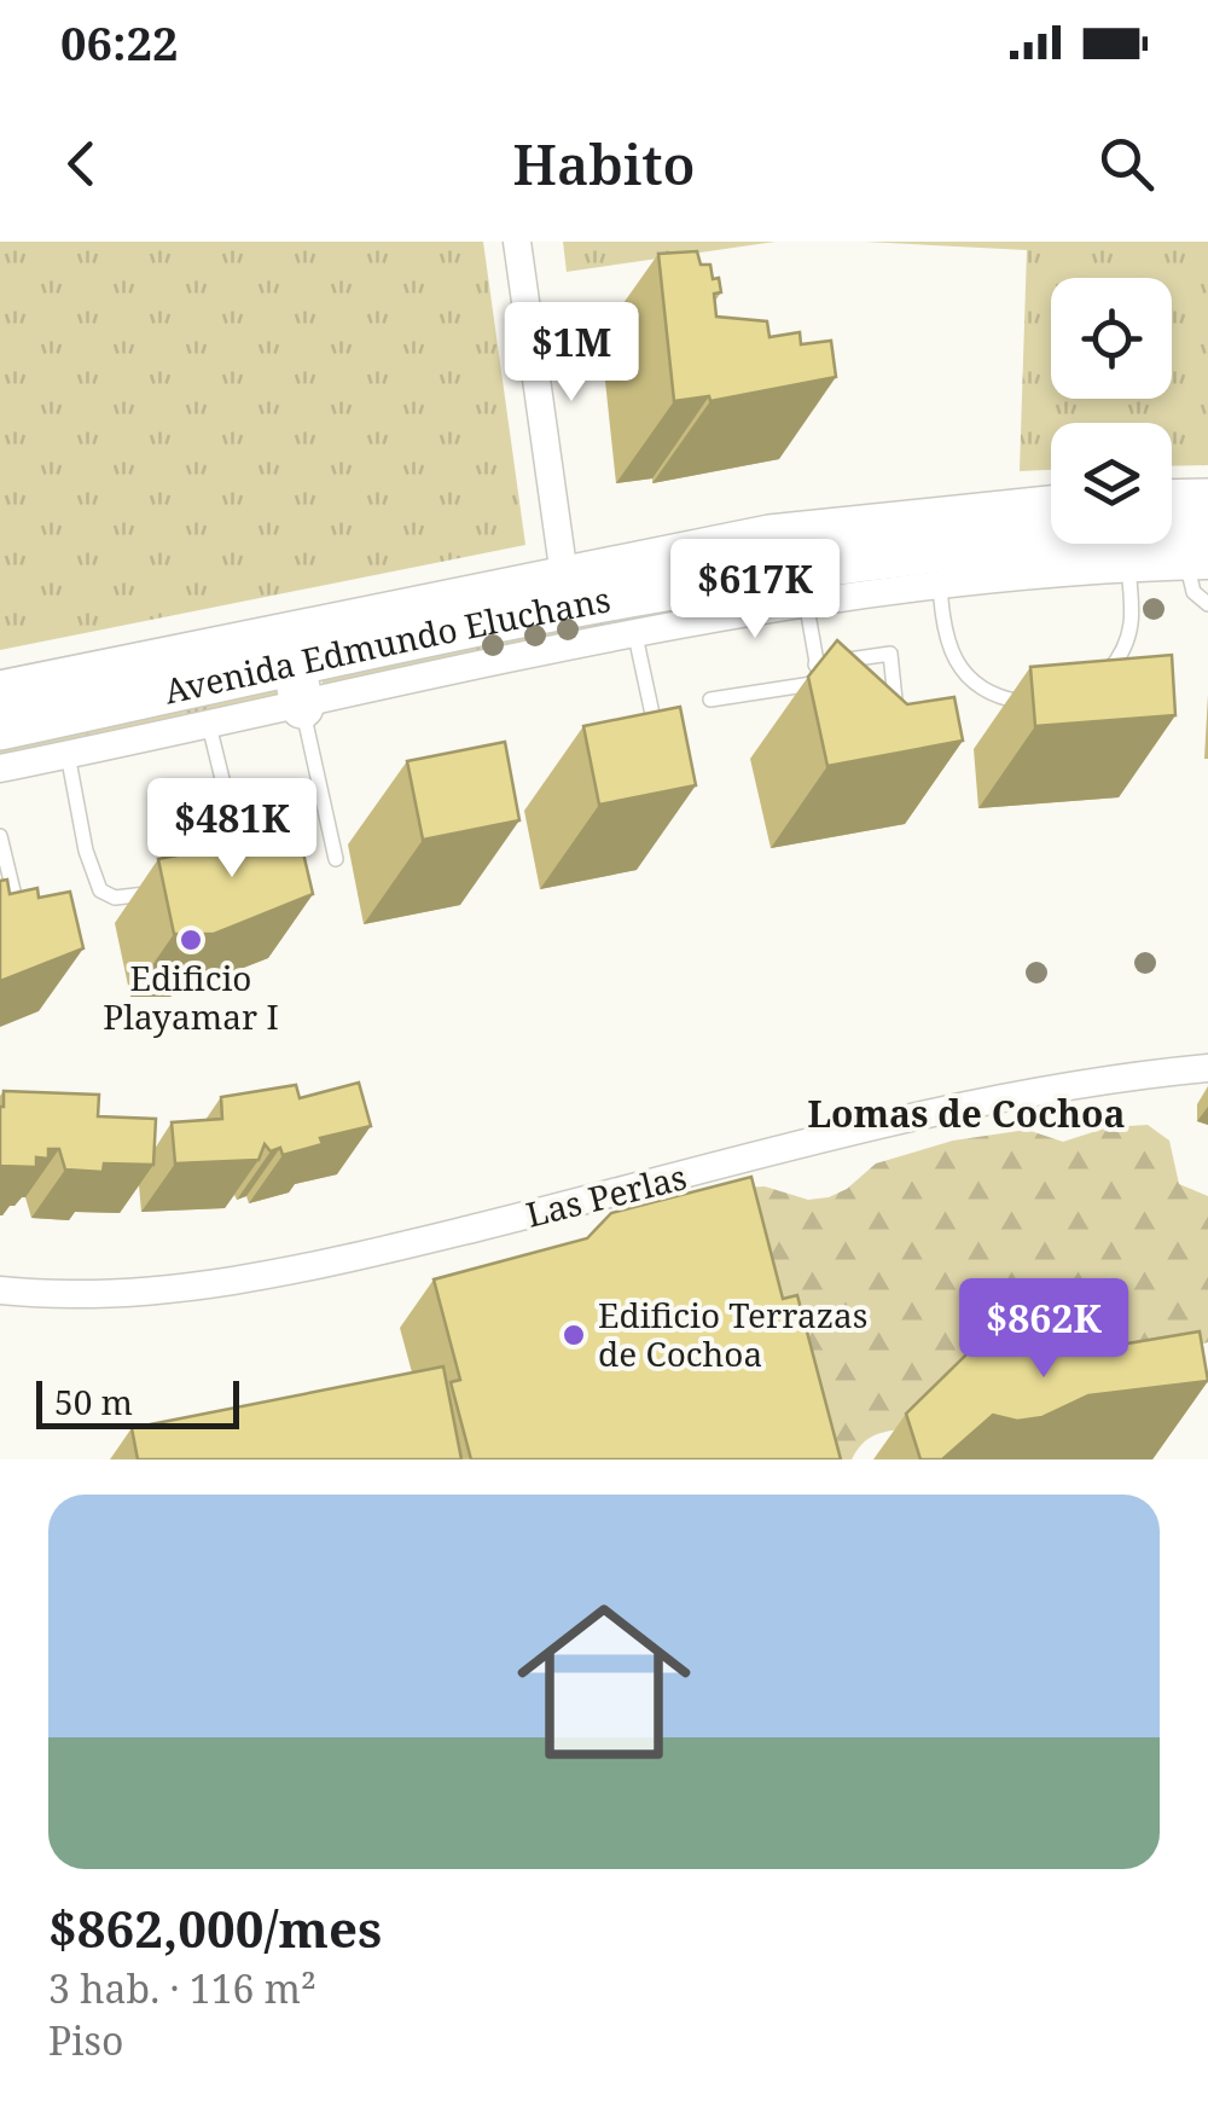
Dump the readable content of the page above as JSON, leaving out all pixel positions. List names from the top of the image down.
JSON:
{
  "streets": {
    "main road": ["Avenida Edmundo Eluchans"],
    "street": ["Las Perlas"]
  },
  "districts": ["Lomas de Cochoa"],
  "places": ["Edificio Playamar I", "Edificio Terrazas de Cochoa"],
  "scale_bar": "50 m",
  "page": {
    "status": "06:22",
    "header": "Habito",
    "price": [
      "$1M",
      "$617K",
      "$481K",
      "$862K"
    ],
    "scale": "50 m",
    "list": [
      {
        "name": "$862,000/mes",
        "note": "3 hab. · 116 m² · Piso"
      }
    ]
  }
}
